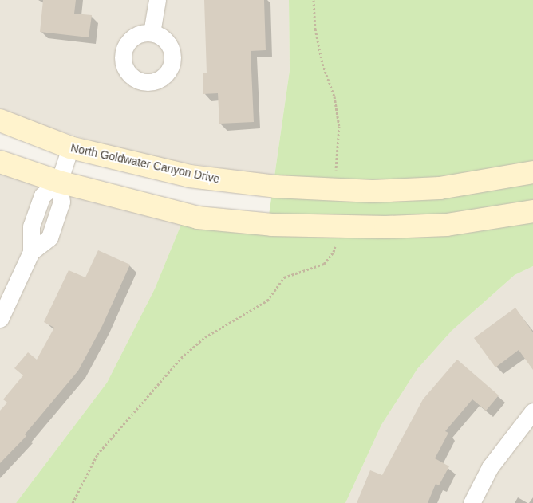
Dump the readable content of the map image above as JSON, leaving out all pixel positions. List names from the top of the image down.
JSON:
{
  "streets": {
    "street": ["North Goldwater Canyon Drive"]
  }
}
